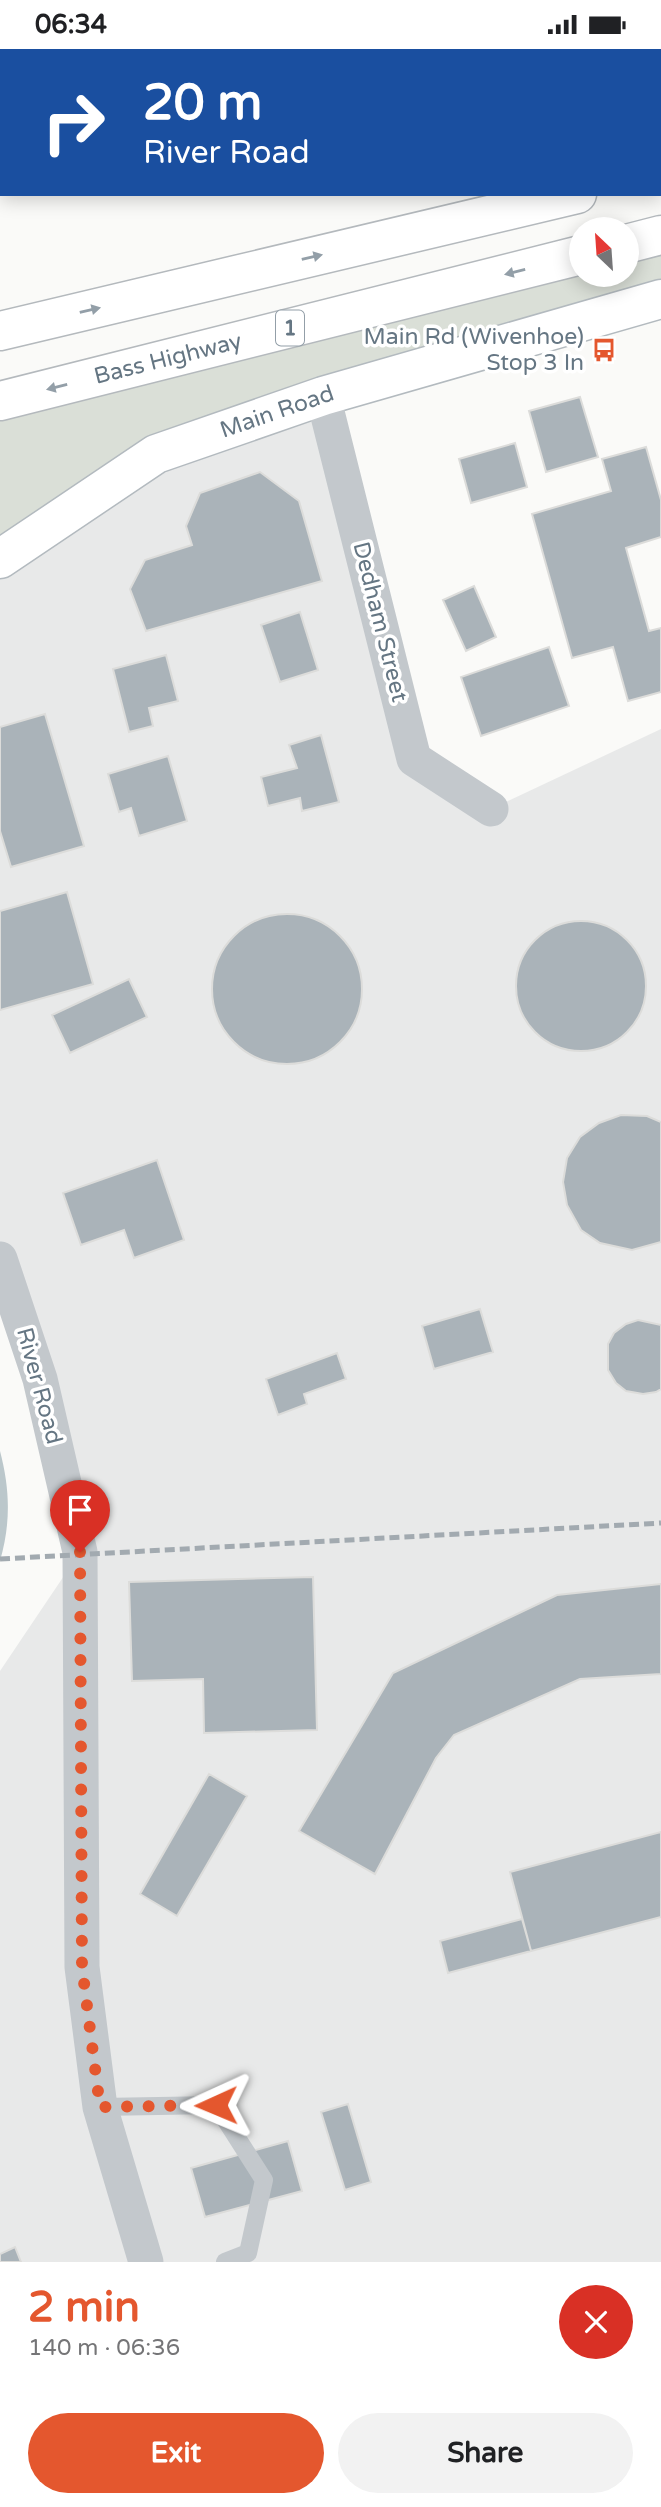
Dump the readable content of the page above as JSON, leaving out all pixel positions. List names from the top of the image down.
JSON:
{
  "streets": {
    "main road": ["1", "Bass Highway", "Main Road"],
    "street": ["Dedham Street", "River Road"]
  },
  "crossings": [
    ["Main Road", "Dedham Street"]
  ],
  "places": {
    "bus stop": ["Main Rd (Wivenhoe) Stop 3 In"]
  },
  "north": "top left",
  "page": {
    "status": "06:34",
    "turn": ["20 m", "River Road"],
    "heading": ["2 min", "140 m · 06:36"],
    "buttons": ["Exit", "Share"]
  }
}
